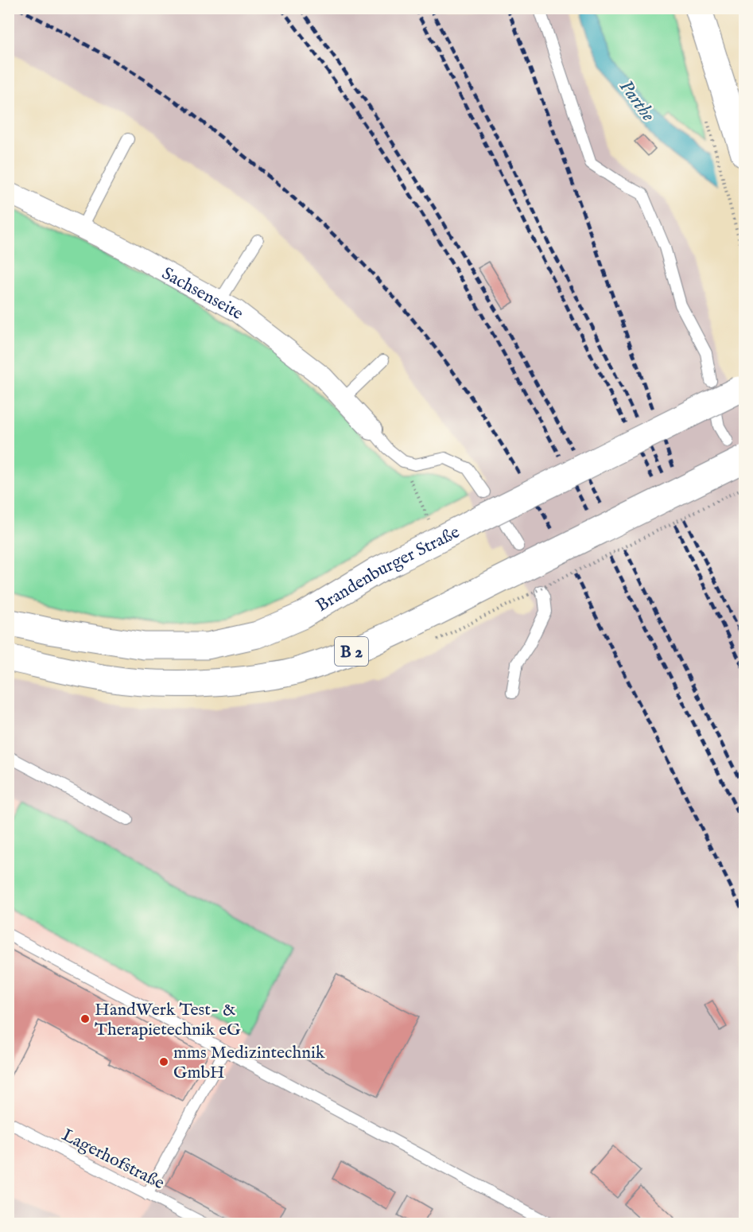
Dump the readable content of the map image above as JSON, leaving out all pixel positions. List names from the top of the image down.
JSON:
{
  "streets": {
    "main road": ["Brandenburger Straße", "B 2"],
    "street": ["Sachsenseite"],
    "lane": ["Lagerhofstraße"]
  },
  "water": ["Parthe"],
  "places": ["HandWerk Test- & Therapietechnik eG", "mms Medizintechnik GmbH"]
}
